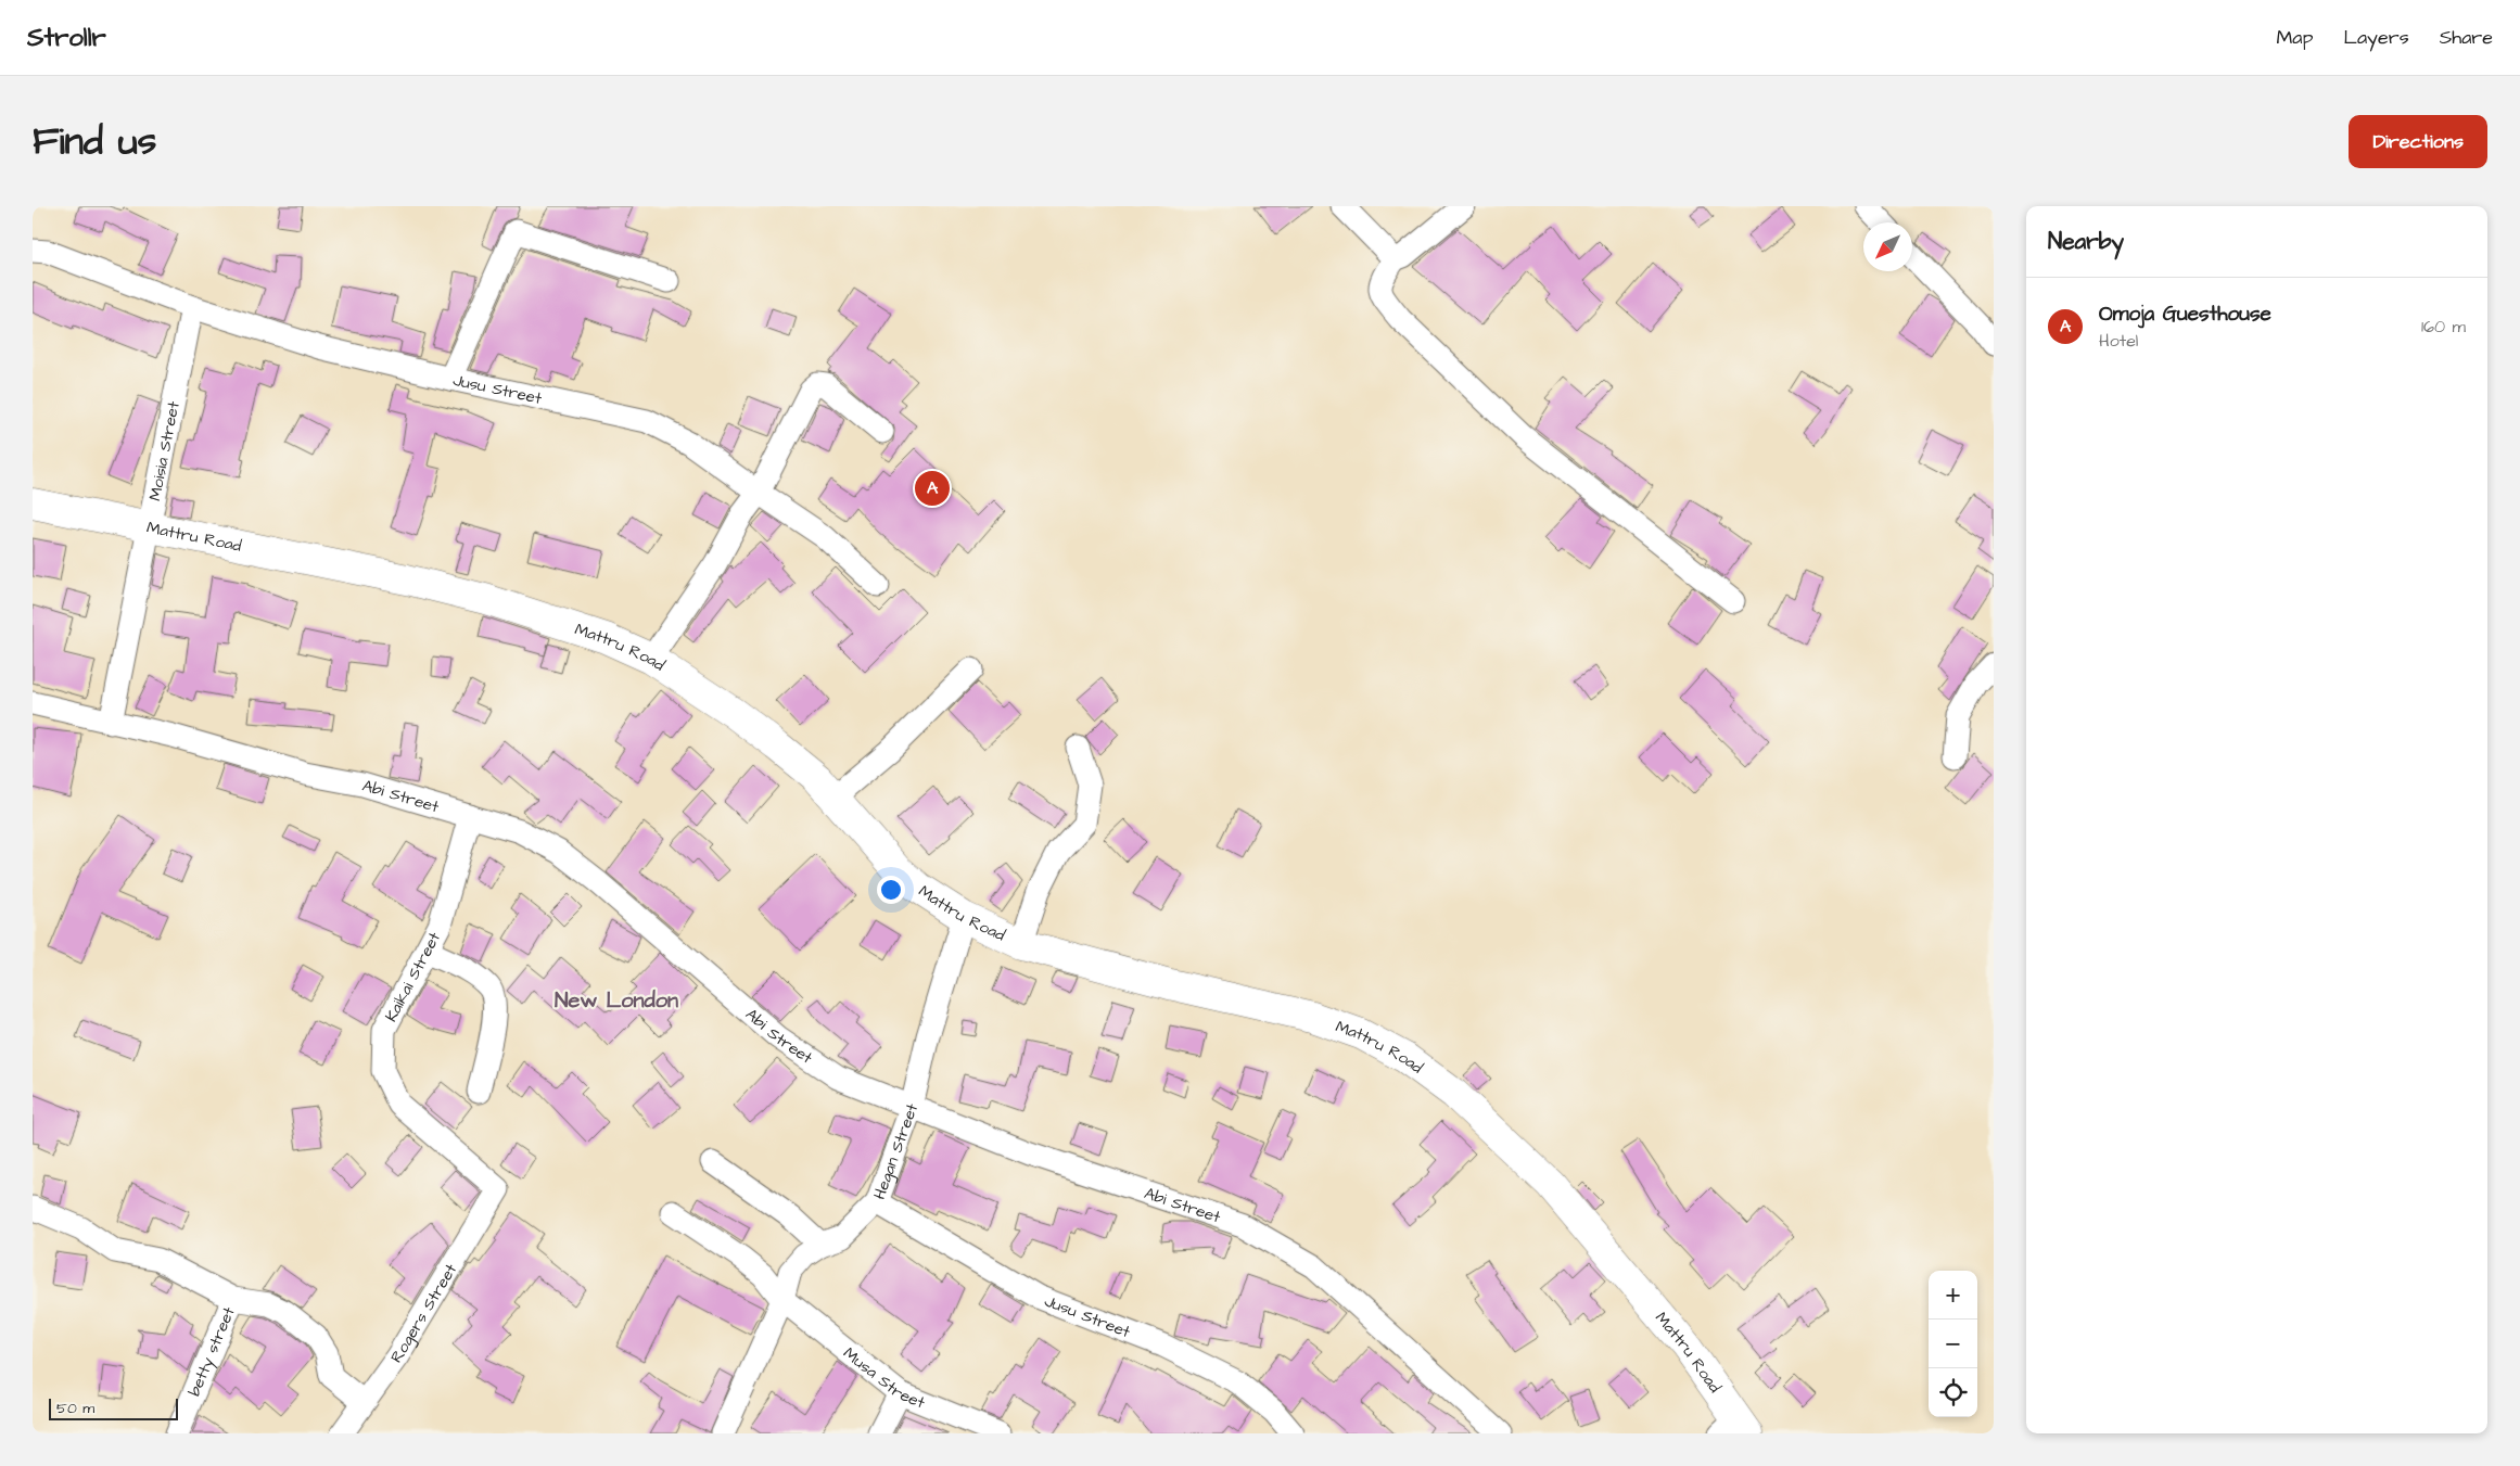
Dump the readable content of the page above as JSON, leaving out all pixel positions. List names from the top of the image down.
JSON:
{
  "streets": {
    "main road": ["Mattru Road"],
    "street": [
      "Jusu Street",
      "Moisia Street",
      "Abi Street",
      "Kaikai Street",
      "Hegan Street",
      "Rogers Street",
      "betty street",
      "Musa Street"
    ]
  },
  "crossings": [
    ["Jusu Street", "Moisia Street"],
    ["Jusu Street", "Hegan Street"],
    ["Moisia Street", "Mattru Road"],
    ["Moisia Street", "Abi Street"],
    ["Mattru Road", "Hegan Street"],
    ["Abi Street", "Kaikai Street"],
    ["Abi Street", "Hegan Street"],
    ["Kaikai Street", "Rogers Street"],
    ["Hegan Street", "Musa Street"]
  ],
  "districts": ["New London"],
  "scale_bar": "50 m",
  "north": "bottom left",
  "page": {
    "header": "Strollr",
    "nav": ["Map", "Layers", "Share"],
    "title": "Find us",
    "buttons": "Directions",
    "heading": "Nearby",
    "list": [
      {
        "mark": "A",
        "name": "Omoja Guesthouse",
        "note": "Hotel",
        "value": "160 m"
      }
    ],
    "pins": "A",
    "map_buttons": ["+", "−"],
    "scale": "50 m"
  }
}
